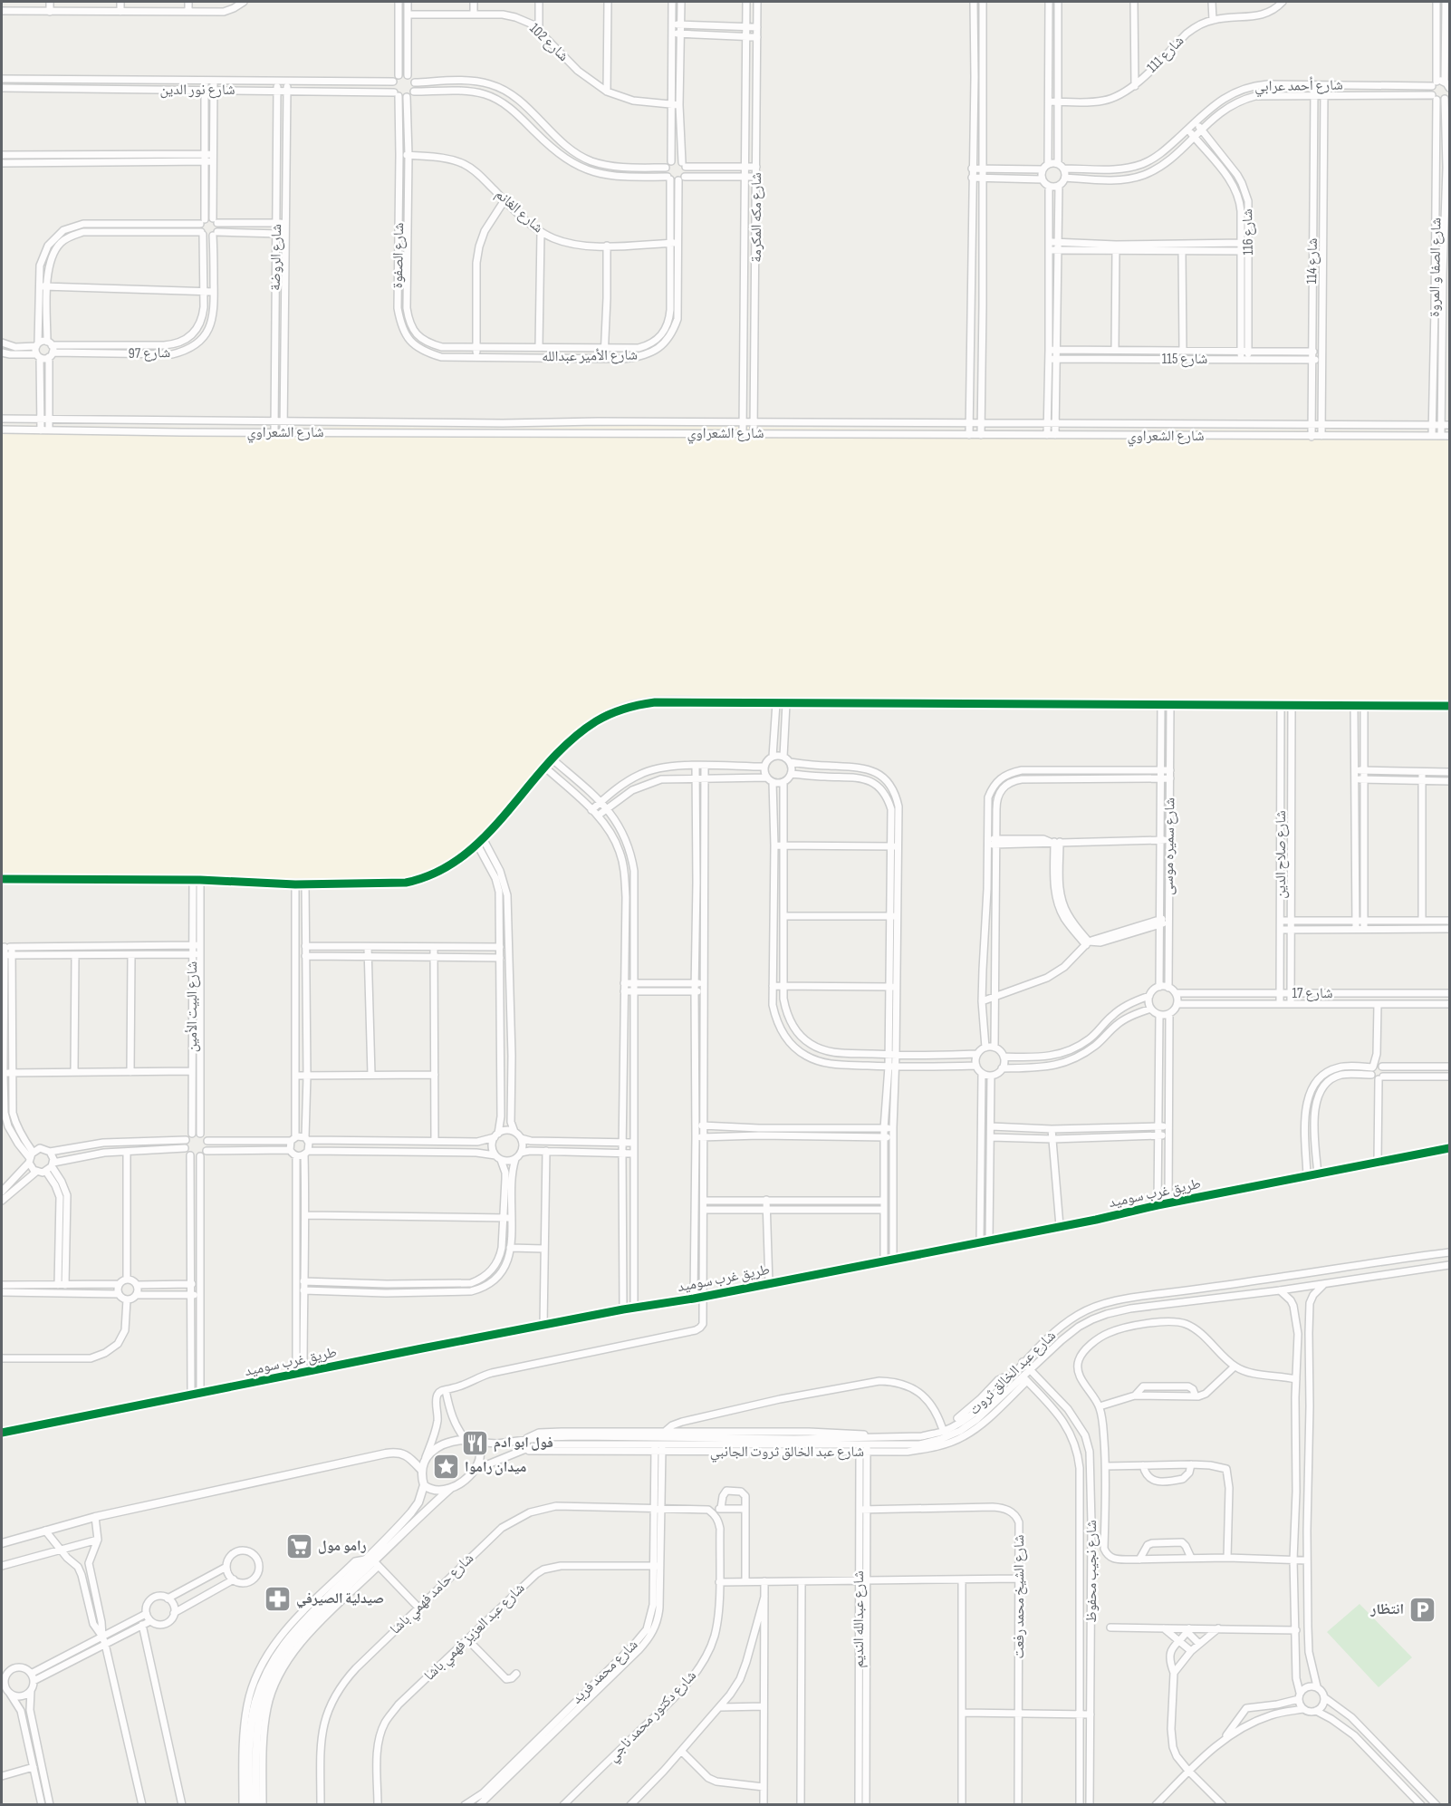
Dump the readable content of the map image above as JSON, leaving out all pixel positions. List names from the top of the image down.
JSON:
{
  "streets": {
    "street": [
      "شارع 102",
      "شارع 111",
      "شارع أحمد عرابي",
      "شارع نور الدين",
      "شارع الغانم",
      "شارع مكه المكرمة",
      "شارع 116",
      "شارع الصفوة",
      "شارع الروضة",
      "شارع 114",
      "شارع الصفا و المروة",
      "شارع 97",
      "شارع الأمير عبدالله",
      "شارع 115",
      "شارع الشعراوي",
      "شارع سميره موسى",
      "شارع صلاح الدين",
      "شارع 17",
      "شارع البيت الأمين",
      "طريق غرب سوميد",
      "شارع عبد الخالق ثروت",
      "شارع نجيب محفوظ",
      "شارع حامد فهمي باشا",
      "شارع الشيخ محمد رفعت",
      "شارع عبدالله النديم",
      "شارع عبد العزيز فهمي باشا",
      "شارع محمد فريد",
      "شارع دكتور محمد ناجي"
    ]
  },
  "crossings": [
    ["شارع أحمد عرابي", "شارع 116"],
    ["شارع أحمد عرابي", "شارع 114"],
    ["شارع أحمد عرابي", "شارع الصفا و المروة"],
    ["شارع نور الدين", "شارع الصفوة"],
    ["شارع نور الدين", "شارع الروضة"],
    ["شارع نور الدين", "شارع 97"],
    ["شارع الغانم", "شارع الصفوة"],
    ["شارع مكه المكرمة", "شارع الشعراوي"],
    ["شارع 116", "شارع 115"],
    ["شارع الصفوة", "شارع الأمير عبدالله"],
    ["شارع الروضة", "شارع الشعراوي"],
    ["شارع 114", "شارع 115"],
    ["شارع 114", "شارع الشعراوي"],
    ["شارع الصفا و المروة", "شارع الشعراوي"],
    ["شارع سميره موسى", "شارع 17"],
    ["شارع صلاح الدين", "شارع 17"],
    ["شارع عبد الخالق ثروت", "شارع نجيب محفوظ"],
    ["شارع عبد الخالق ثروت", "شارع عبدالله النديم"],
    ["شارع عبد الخالق ثروت", "شارع محمد فريد"],
    ["شارع حامد فهمي باشا", "شارع محمد فريد"],
    ["شارع الشيخ محمد رفعت", "شارع عبدالله النديم"],
    ["شارع عبد العزيز فهمي باشا", "شارع محمد فريد"]
  ],
  "places": {
    "restaurant": ["فول ابو ادم"],
    "place": ["ميدان راموا"],
    "supermarket": ["رامو مول"],
    "pharmacy": ["صيدلية الصيرفي"],
    "parking": ["انتظار"]
  }
}
